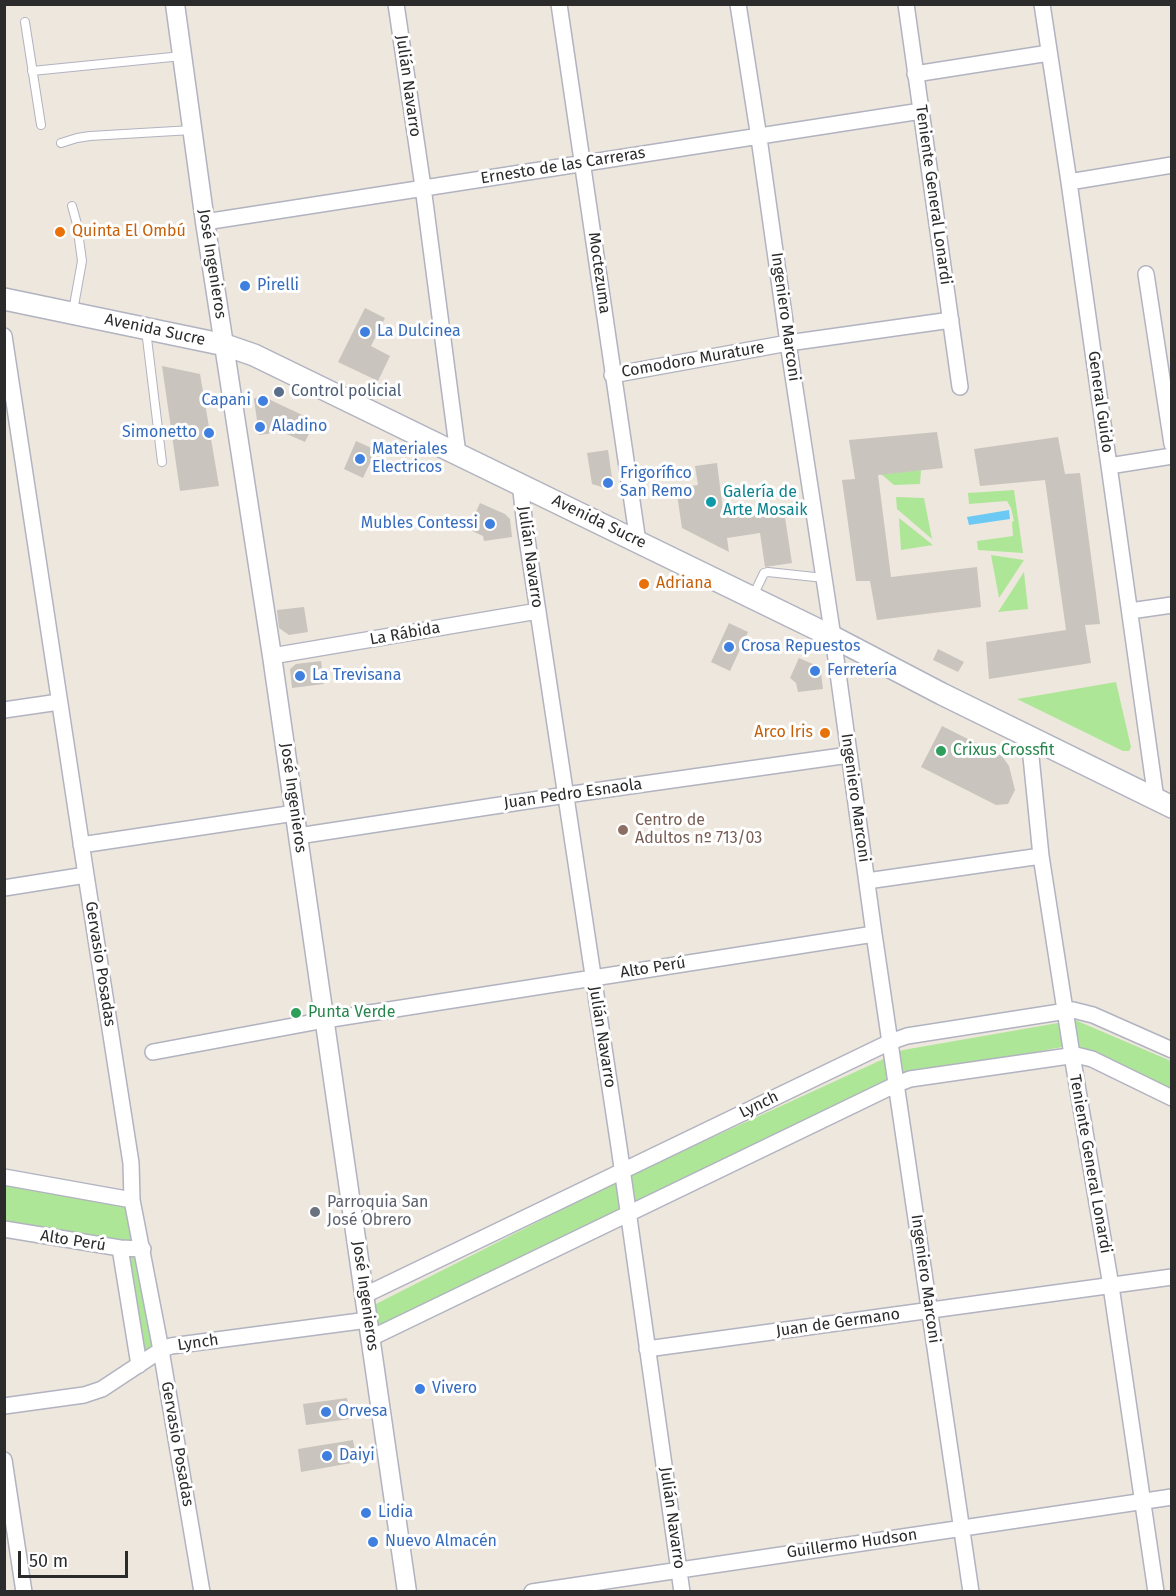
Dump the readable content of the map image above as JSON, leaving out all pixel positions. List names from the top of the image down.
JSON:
{
  "streets": {
    "main road": ["Avenida Sucre"],
    "street": [
      "Julián Navarro",
      "Ernesto de las Carreras",
      "Teniente General Lonardi",
      "José Ingenieros",
      "Moctezuma",
      "Ingeniero Marconi",
      "Comodoro Murature",
      "General Guido",
      "La Rábida",
      "Juan Pedro Esnaola",
      "Gervasio Posadas",
      "Alto Perú",
      "Lynch",
      "Juan de Germano",
      "Guillermo Hudson"
    ]
  },
  "crossings": [
    ["Julián Navarro", "Ernesto de las Carreras"],
    ["Julián Navarro", "Avenida Sucre"],
    ["Julián Navarro", "La Rábida"],
    ["Julián Navarro", "Juan Pedro Esnaola"],
    ["Julián Navarro", "Alto Perú"],
    ["Julián Navarro", "Lynch"],
    ["Julián Navarro", "Juan de Germano"],
    ["Julián Navarro", "Guillermo Hudson"],
    ["Ernesto de las Carreras", "Teniente General Lonardi"],
    ["Ernesto de las Carreras", "José Ingenieros"],
    ["Ernesto de las Carreras", "Moctezuma"],
    ["Ernesto de las Carreras", "Ingeniero Marconi"],
    ["Teniente General Lonardi", "Avenida Sucre"],
    ["Teniente General Lonardi", "Comodoro Murature"],
    ["Teniente General Lonardi", "Lynch"],
    ["Teniente General Lonardi", "Juan de Germano"],
    ["Teniente General Lonardi", "Guillermo Hudson"],
    ["José Ingenieros", "Avenida Sucre"],
    ["José Ingenieros", "La Rábida"],
    ["José Ingenieros", "Juan Pedro Esnaola"],
    ["José Ingenieros", "Alto Perú"],
    ["José Ingenieros", "Lynch"],
    ["Moctezuma", "Avenida Sucre"],
    ["Moctezuma", "Comodoro Murature"],
    ["Ingeniero Marconi", "Avenida Sucre"],
    ["Ingeniero Marconi", "Comodoro Murature"],
    ["Ingeniero Marconi", "Juan Pedro Esnaola"],
    ["Ingeniero Marconi", "Alto Perú"],
    ["Ingeniero Marconi", "Lynch"],
    ["Ingeniero Marconi", "Juan de Germano"],
    ["Ingeniero Marconi", "Guillermo Hudson"],
    ["Avenida Sucre", "General Guido"],
    ["Gervasio Posadas", "Alto Perú"],
    ["Gervasio Posadas", "Lynch"]
  ],
  "places": [
    "Quinta El Ombú",
    "Pirelli",
    "La Dulcinea",
    "Control policial",
    "Capani",
    "Aladino",
    "Simonetto",
    "Materiales Electricos",
    "Frigorífico San Remo",
    "Galería de Arte Mosaik",
    "Mubles Contessi",
    "Adriana",
    "Crosa Repuestos",
    "Ferretería",
    "La Trevisana",
    "Arco Iris",
    "Crixus Crossfit",
    "Centro de Adultos nº 713/03",
    "Punta Verde",
    "Parroquia San José Obrero",
    "Vivero",
    "Orvesa",
    "Daiyi",
    "Lidia",
    "Nuevo Almacén"
  ],
  "scale_bar": "50 m"
}
